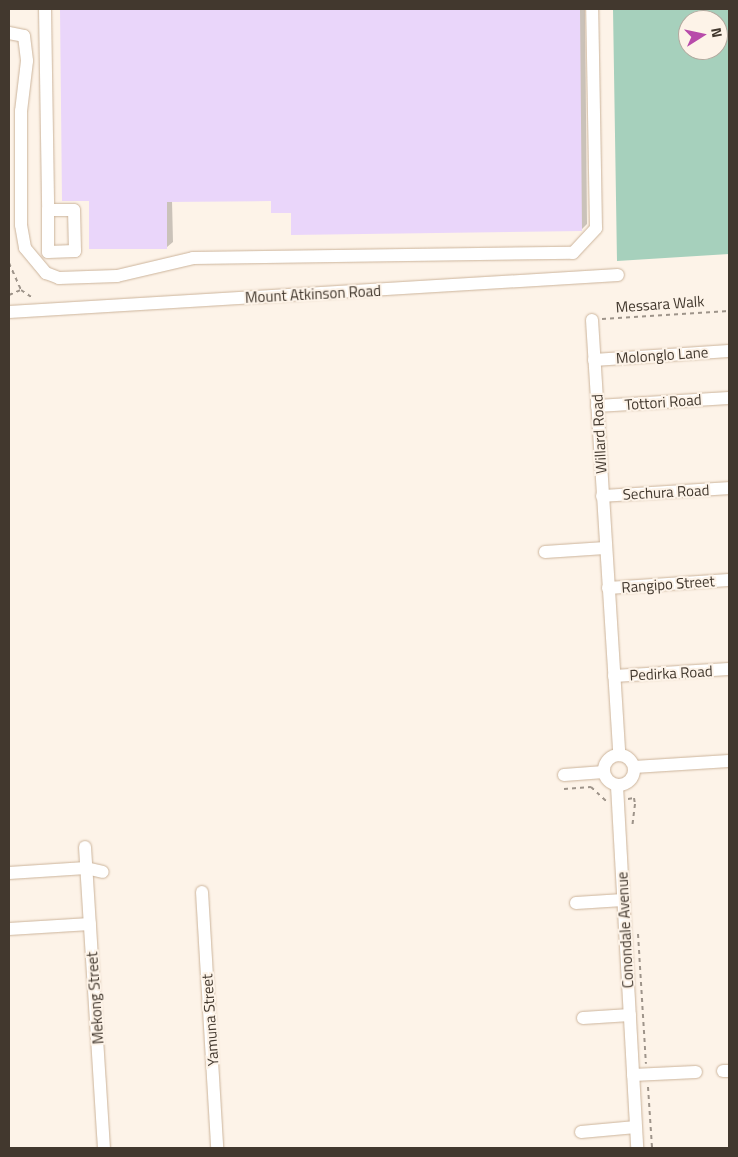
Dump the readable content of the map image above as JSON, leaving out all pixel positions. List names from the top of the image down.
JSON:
{
  "streets": {
    "street": [
      "Mount Atkinson Road",
      "Molonglo Lane",
      "Tottori Road",
      "Willard Road",
      "Sechura Road",
      "Rangipo Street",
      "Pedirka Road",
      "Conondale Avenue",
      "Mekong Street",
      "Yamuna Street"
    ],
    "path": ["Messara Walk"]
  },
  "crossings": [
    ["Messara Walk", "Willard Road"],
    ["Molonglo Lane", "Willard Road"],
    ["Tottori Road", "Willard Road"],
    ["Willard Road", "Sechura Road"],
    ["Willard Road", "Rangipo Street"],
    ["Willard Road", "Pedirka Road"],
    ["Willard Road", "Conondale Avenue"]
  ],
  "north": "right"
}
